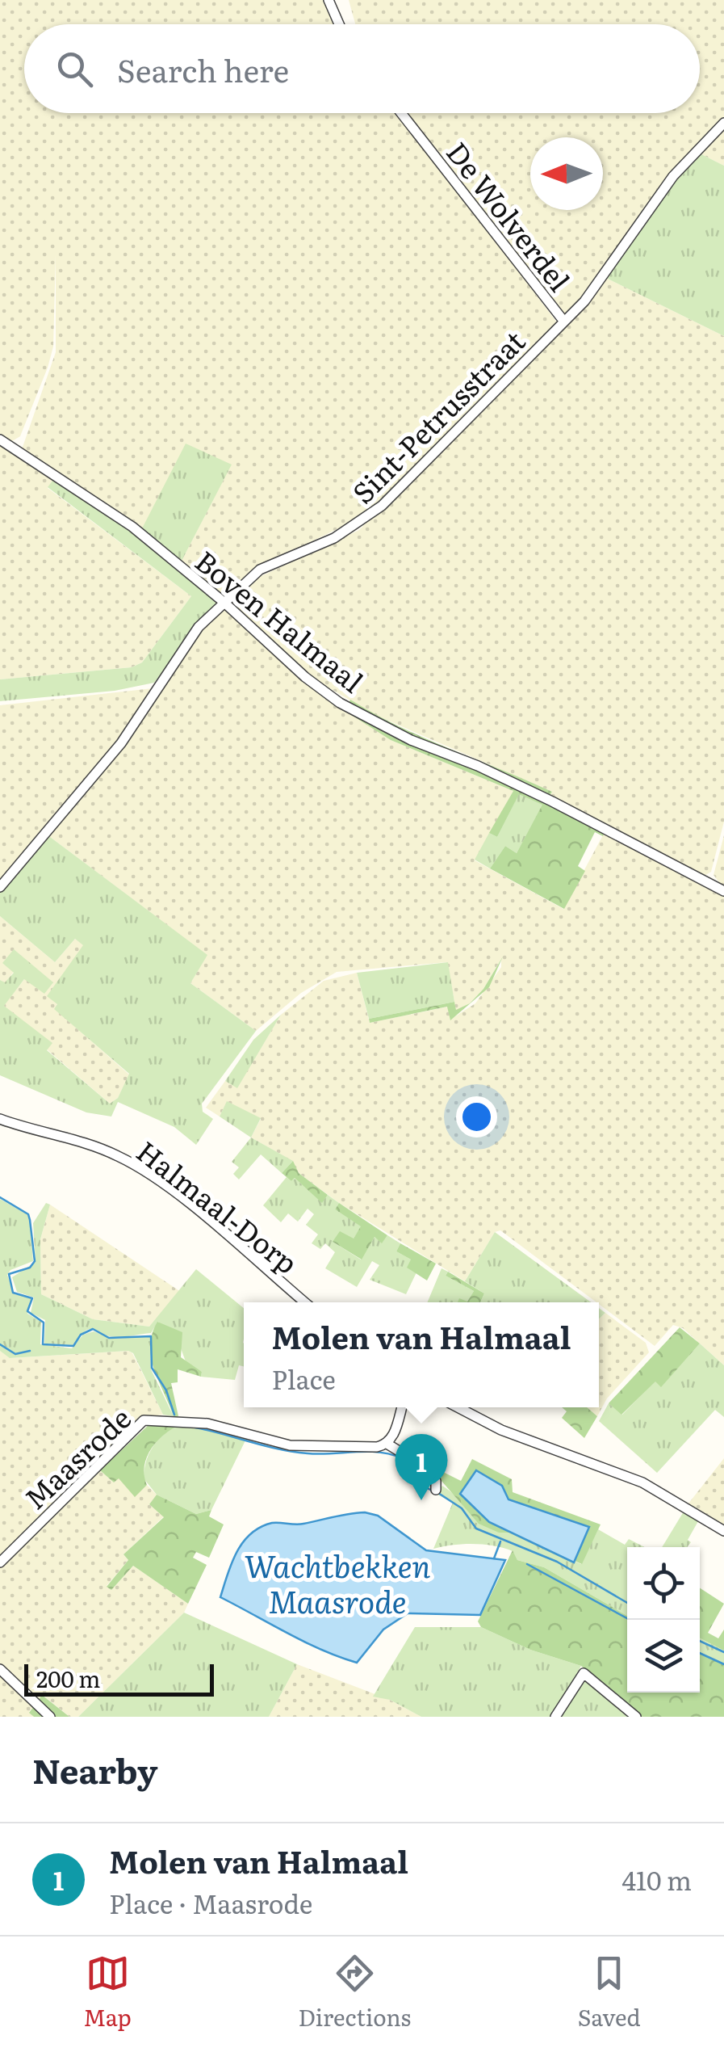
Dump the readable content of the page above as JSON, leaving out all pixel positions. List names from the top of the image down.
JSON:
{
  "streets": {
    "street": [
      "De Wolverdel",
      "Sint-Petrusstraat",
      "Boven Halmaal",
      "Halmaal-Dorp",
      "Maasrode"
    ]
  },
  "crossings": [
    ["De Wolverdel", "Sint-Petrusstraat"],
    ["Sint-Petrusstraat", "Boven Halmaal"]
  ],
  "water": ["Wachtbekken Maasrode"],
  "scale_bar": "200 m",
  "north": "left",
  "page": {
    "search": "Search here",
    "popup": ["Molen van Halmaal", "Place"],
    "pins": "1",
    "scale": "200 m",
    "heading": "Nearby",
    "list": [
      {
        "mark": "1",
        "name": "Molen van Halmaal",
        "note": "Place · Maasrode",
        "value": "410 m"
      }
    ],
    "nav": ["Map", "Directions", "Saved"]
  }
}
